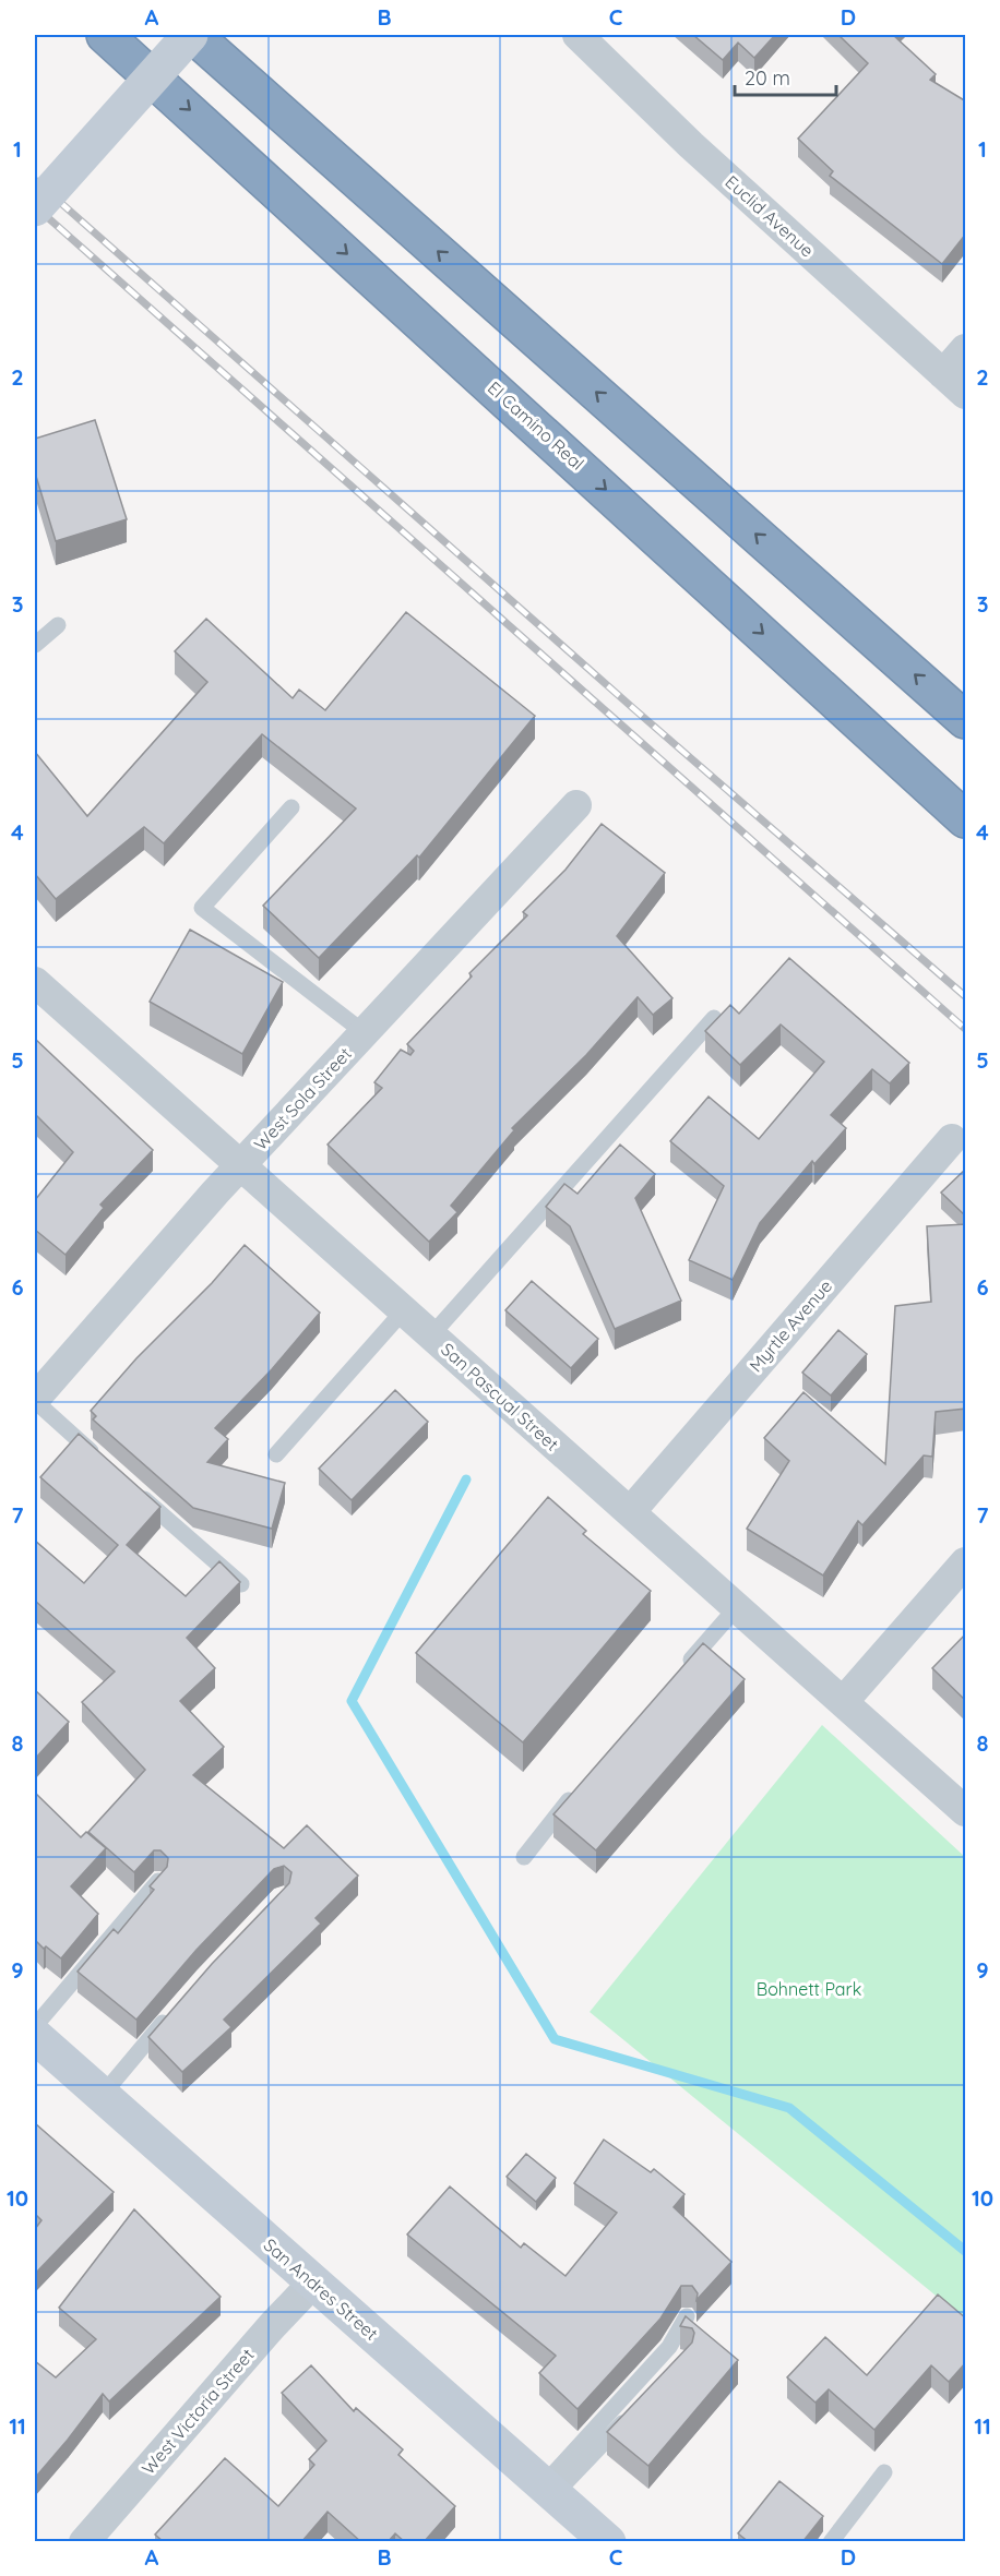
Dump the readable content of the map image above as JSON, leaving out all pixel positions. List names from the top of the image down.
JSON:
{
  "streets": {
    "highway": ["El Camino Real"],
    "street": [
      "Euclid Avenue",
      "West Sola Street",
      "Myrtle Avenue",
      "San Pascual Street",
      "San Andres Street",
      "West Victoria Street"
    ]
  },
  "crossings": [
    ["West Sola Street", "San Pascual Street"],
    ["Myrtle Avenue", "San Pascual Street"],
    ["San Andres Street", "West Victoria Street"]
  ],
  "parks": ["Bohnett Park"],
  "scale_bar": "20 m",
  "grid": {
    "columns": [
      "A",
      "B",
      "C",
      "D"
    ],
    "rows": [
      "1",
      "2",
      "3",
      "4",
      "5",
      "6",
      "7",
      "8",
      "9",
      "10",
      "11"
    ]
  }
}
